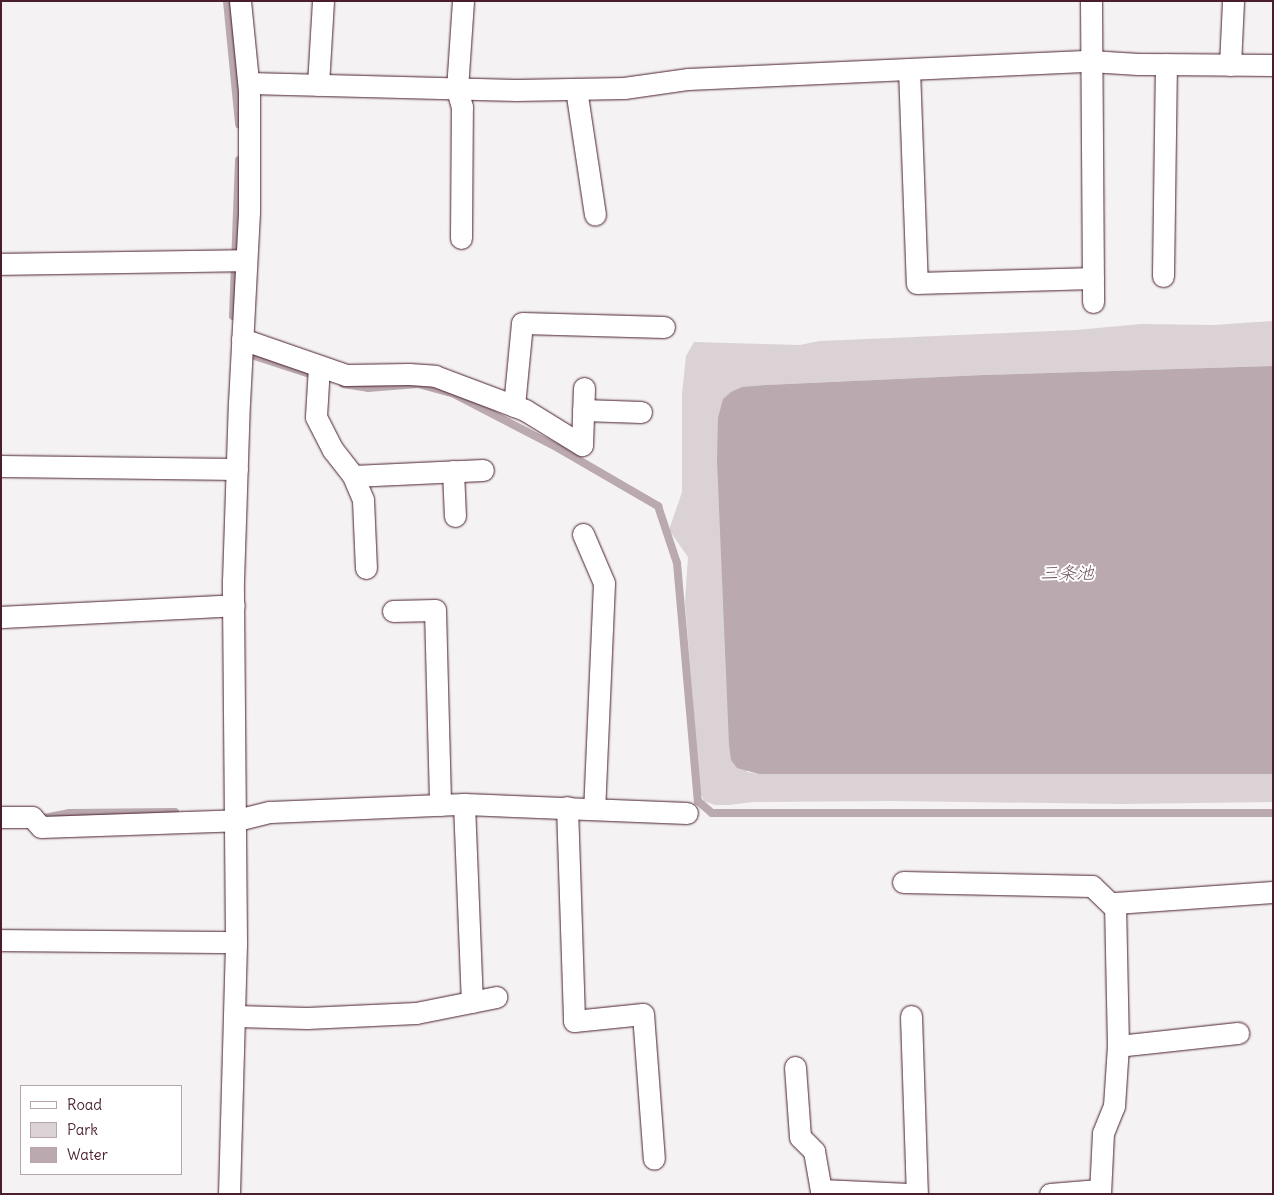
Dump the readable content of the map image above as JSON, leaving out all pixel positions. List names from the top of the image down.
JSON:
{
  "water": ["三条池"],
  "legend": ["Road", "Park", "Water"]
}
